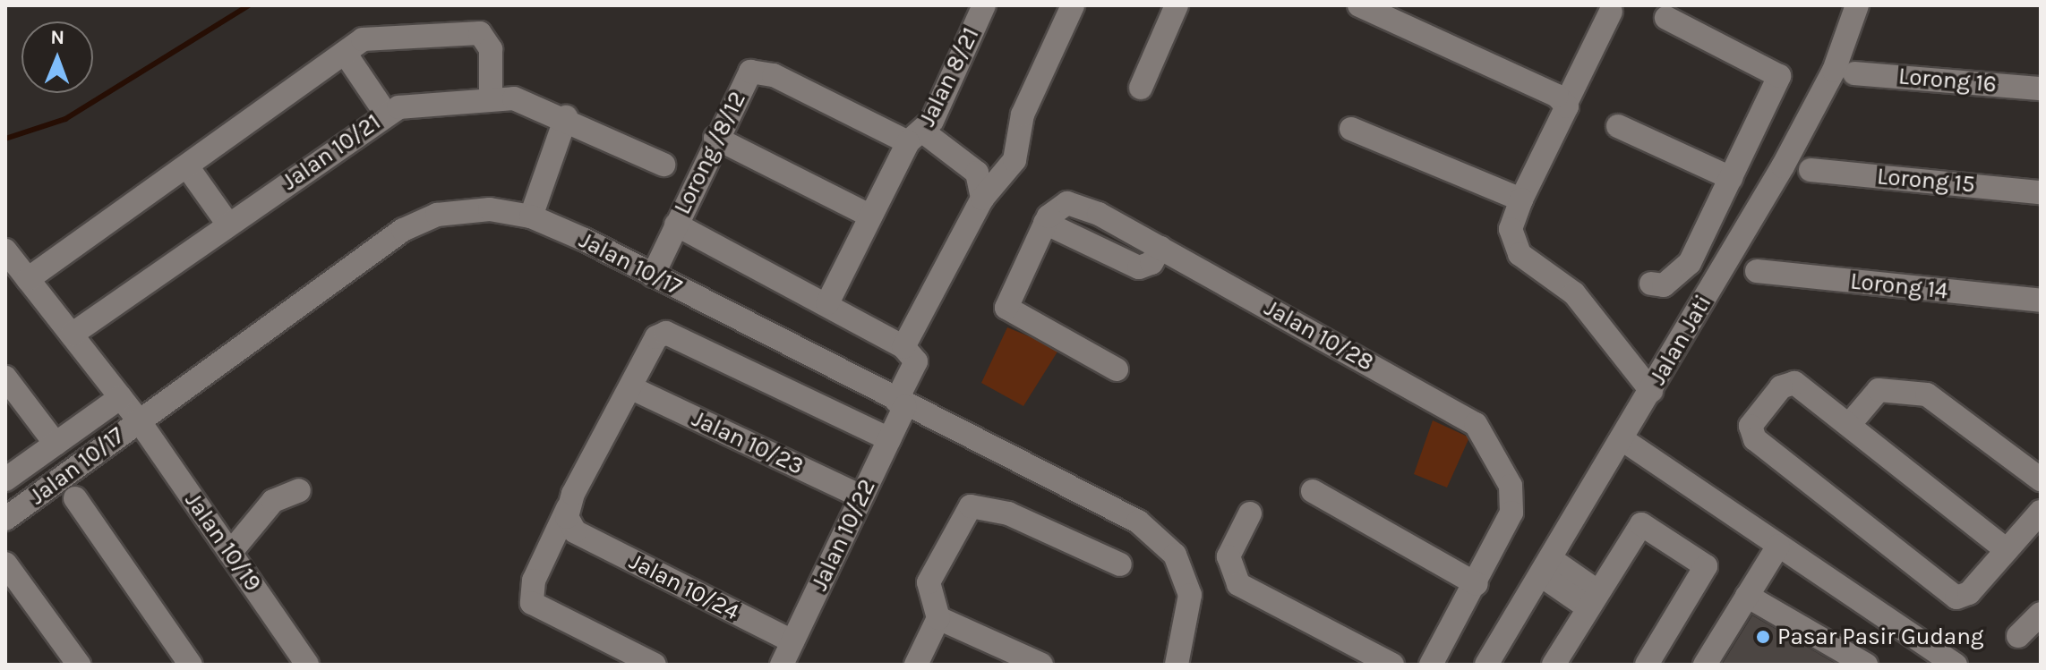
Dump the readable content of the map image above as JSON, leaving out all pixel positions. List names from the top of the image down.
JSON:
{
  "streets": {
    "street": [
      "Jalan 8/21",
      "Lorong 16",
      "Jalan 10/21",
      "Lorong /8/12",
      "Lorong 15",
      "Jalan 10/17",
      "Lorong 14",
      "Jalan 10/28",
      "Jalan Jati",
      "Jalan 10/23",
      "Jalan 10/22",
      "Jalan 10/19",
      "Jalan 10/24"
    ]
  },
  "crossings": [
    ["Jalan 8/21", "Lorong /8/12"],
    ["Jalan 10/21", "Jalan 10/19"],
    ["Lorong /8/12", "Jalan 10/17"],
    ["Jalan 10/17", "Jalan 10/22"],
    ["Jalan 10/17", "Jalan 10/19"],
    ["Jalan 10/23", "Jalan 10/22"],
    ["Jalan 10/22", "Jalan 10/24"]
  ],
  "places": ["Pasar Pasir Gudang"],
  "north": "top"
}
